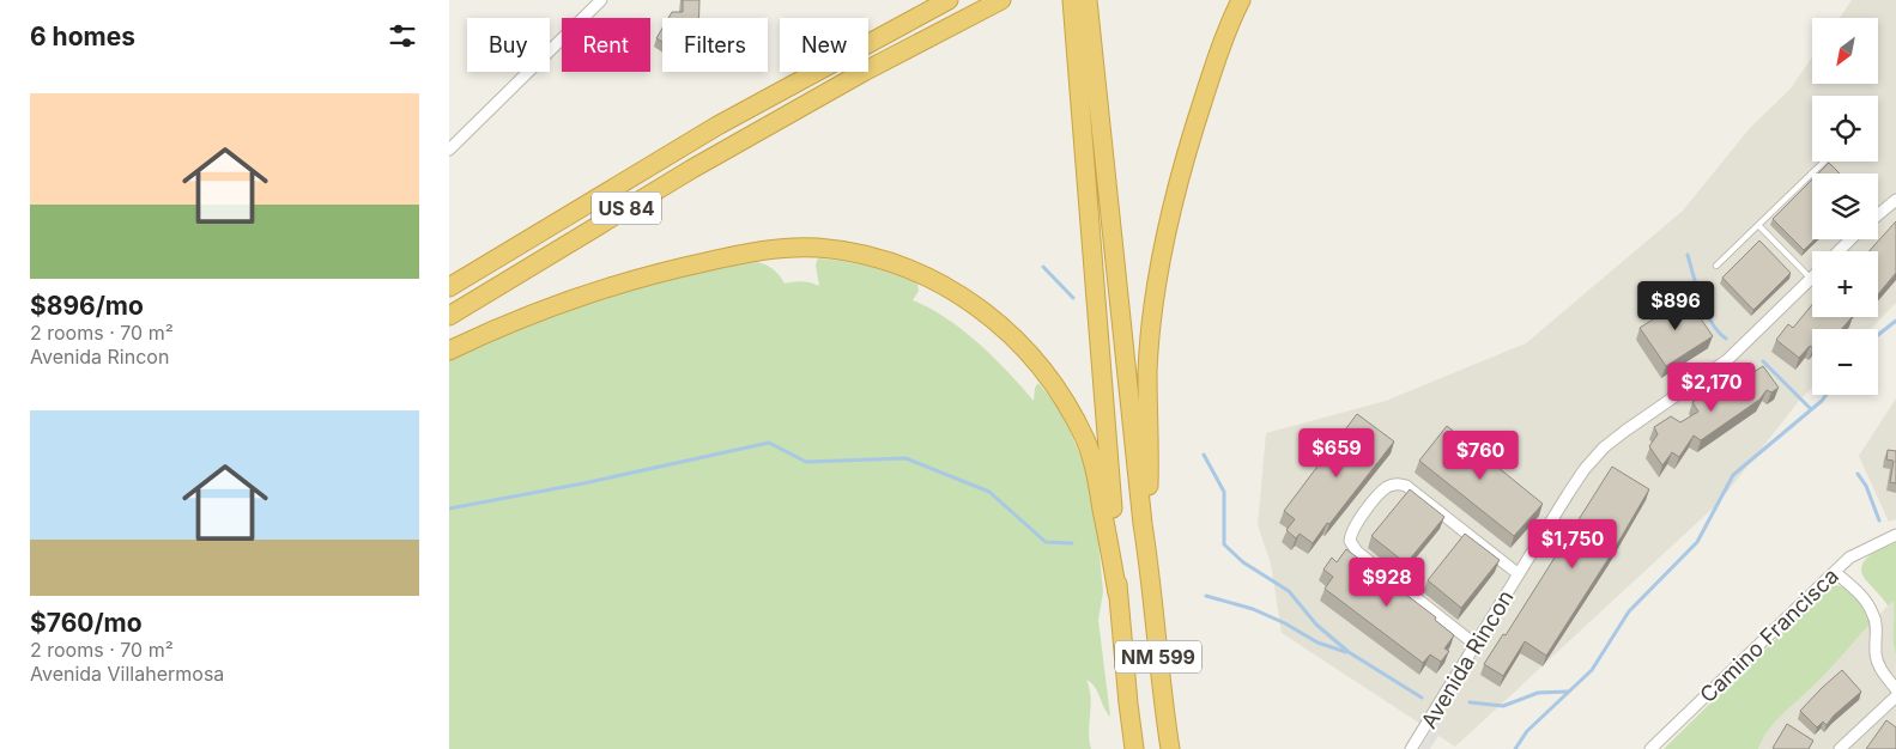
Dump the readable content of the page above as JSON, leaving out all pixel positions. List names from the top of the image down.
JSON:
{
  "streets": {
    "highway": ["US 84", "NM 599"],
    "street": ["Camino Francisca", "Avenida Rincon"]
  },
  "north": "bottom left",
  "page": {
    "heading": "6 homes",
    "map_buttons": ["+", "−"],
    "chip": [
      "Buy",
      "Rent",
      "Filters",
      "New"
    ],
    "list": [
      {
        "name": "$896/mo",
        "note": "2 rooms · 70 m² · Avenida Rincon"
      },
      {
        "name": "$760/mo",
        "note": "2 rooms · 70 m² · Avenida Villahermosa"
      }
    ],
    "price": [
      "$896",
      "$2,170",
      "$659",
      "$760",
      "$1,750",
      "$928"
    ]
  }
}
